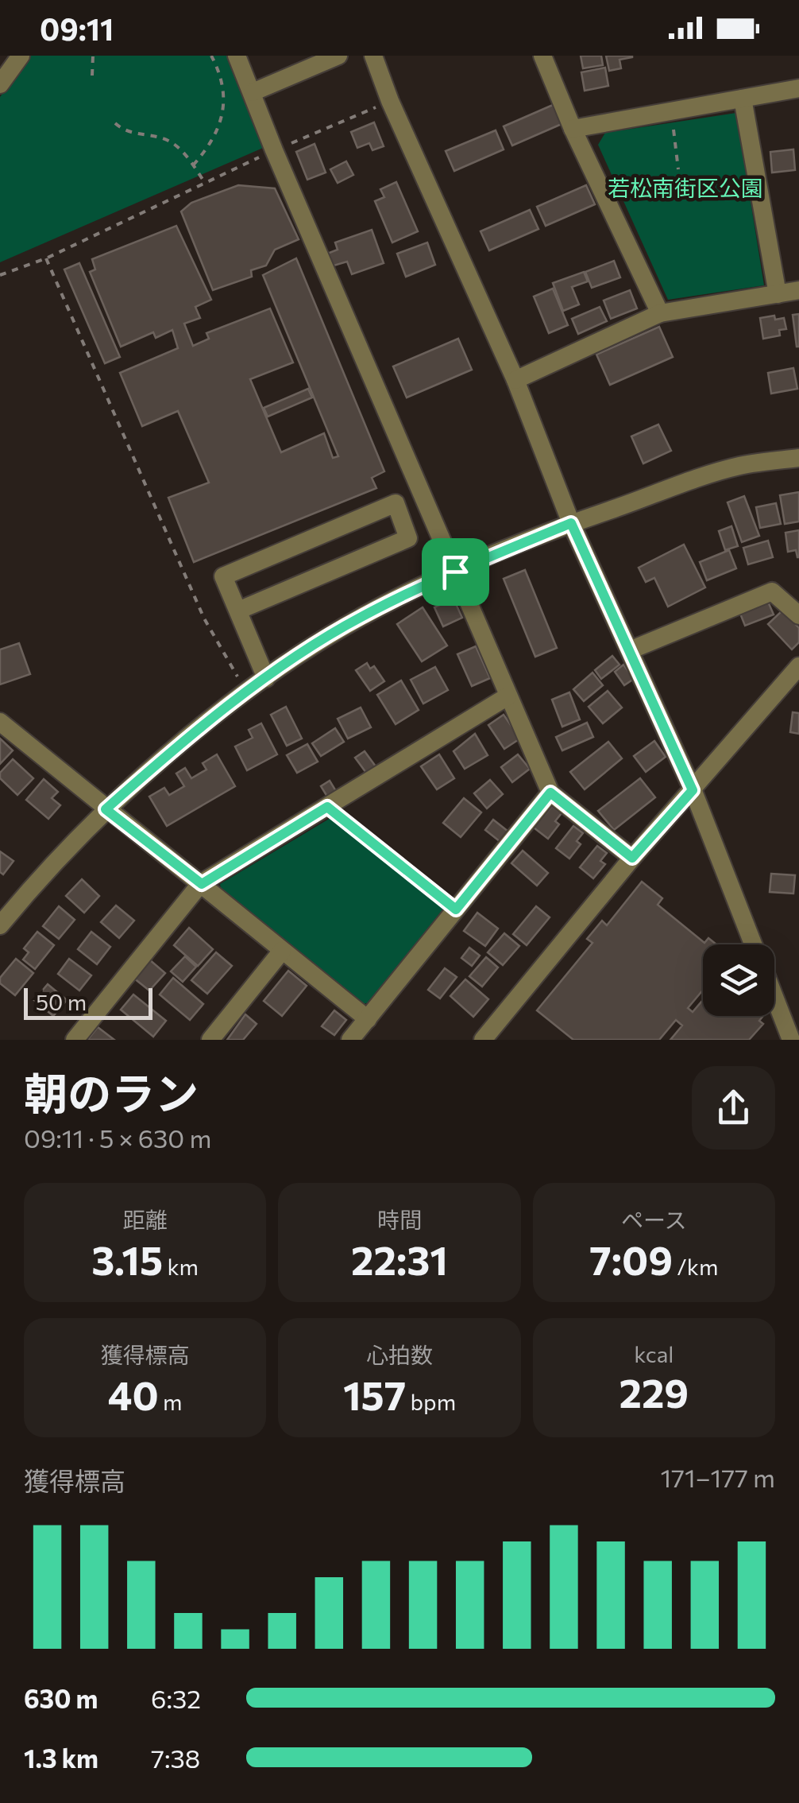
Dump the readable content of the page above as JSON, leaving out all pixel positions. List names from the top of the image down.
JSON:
{
  "parks": ["若松南街区公園"],
  "scale_bar": "50 m",
  "page": {
    "status": "09:11",
    "scale": "50 m",
    "heading": ["朝のラン", "09:11 · 5 × 630 m"],
    "stats": [
      ["距離", "3.15 km"],
      ["時間", "22:31"],
      ["ペース", "7:09 /km"],
      ["獲得標高", "40 m"],
      ["心拍数", "157 bpm"],
      ["kcal", "229"]
    ],
    "chart": ["獲得標高", "171–177 m"],
    "list": [
      {
        "name": "630 m",
        "note": "6:32"
      },
      {
        "name": "1.3 km",
        "note": "7:38"
      }
    ]
  }
}
